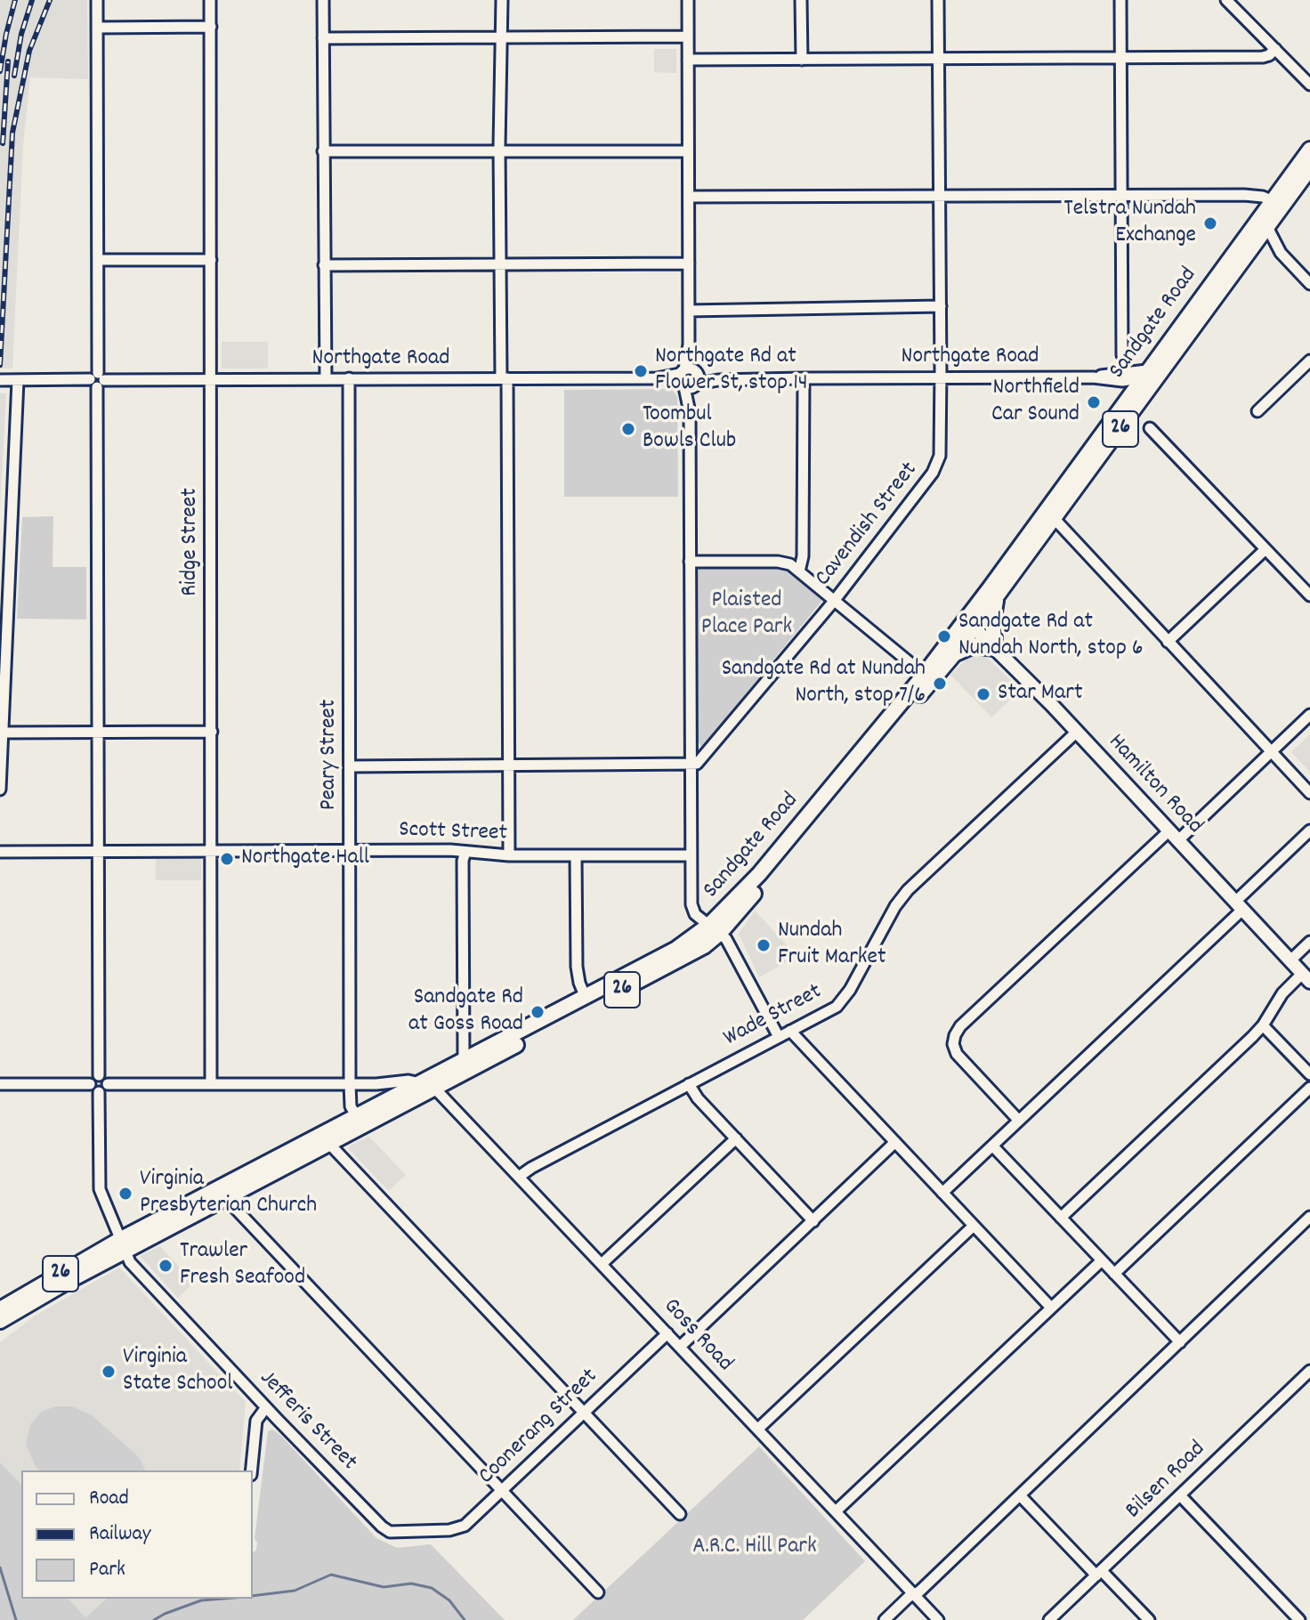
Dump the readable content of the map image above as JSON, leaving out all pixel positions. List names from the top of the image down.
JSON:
{
  "streets": {
    "highway": ["Sandgate Road", "26"],
    "main road": ["Hamilton Road"],
    "street": [
      "Northgate Road",
      "Cavendish Street",
      "Ridge Street",
      "Peary Street",
      "Scott Street",
      "Wade Street",
      "Goss Road",
      "Jefferis Street",
      "Coonerang Street",
      "Bilsen Road"
    ]
  },
  "crossings": [
    ["Sandgate Road", "Northgate Road"],
    ["Sandgate Road", "Peary Street"],
    ["Sandgate Road", "Hamilton Road"],
    ["Sandgate Road", "Goss Road"],
    ["Sandgate Road", "Jefferis Street"],
    ["Northgate Road", "Cavendish Street"],
    ["Northgate Road", "Ridge Street"],
    ["Northgate Road", "Peary Street"],
    ["Ridge Street", "Scott Street"],
    ["Peary Street", "Scott Street"],
    ["Hamilton Road", "Wade Street"],
    ["Wade Street", "Goss Road"],
    ["Goss Road", "Coonerang Street"],
    ["Jefferis Street", "Coonerang Street"]
  ],
  "parks": ["Plaisted Place Park", "A.R.C. Hill Park"],
  "places": [
    "Telstra Nundah Exchange",
    "Northgate Rd at Flower St, stop 14",
    "Northfield Car Sound",
    "Toombul Bowls Club",
    "Sandgate Rd at Nundah North, stop 6",
    "Sandgate Rd at Nundah North, stop 7/6",
    "Star Mart",
    "Northgate Hall",
    "Nundah Fruit Market",
    "Sandgate Rd at Goss Road",
    "Virginia Presbyterian Church",
    "Trawler Fresh Seafood",
    "Virginia State School"
  ],
  "legend": ["Road", "Railway", "Park"]
}
